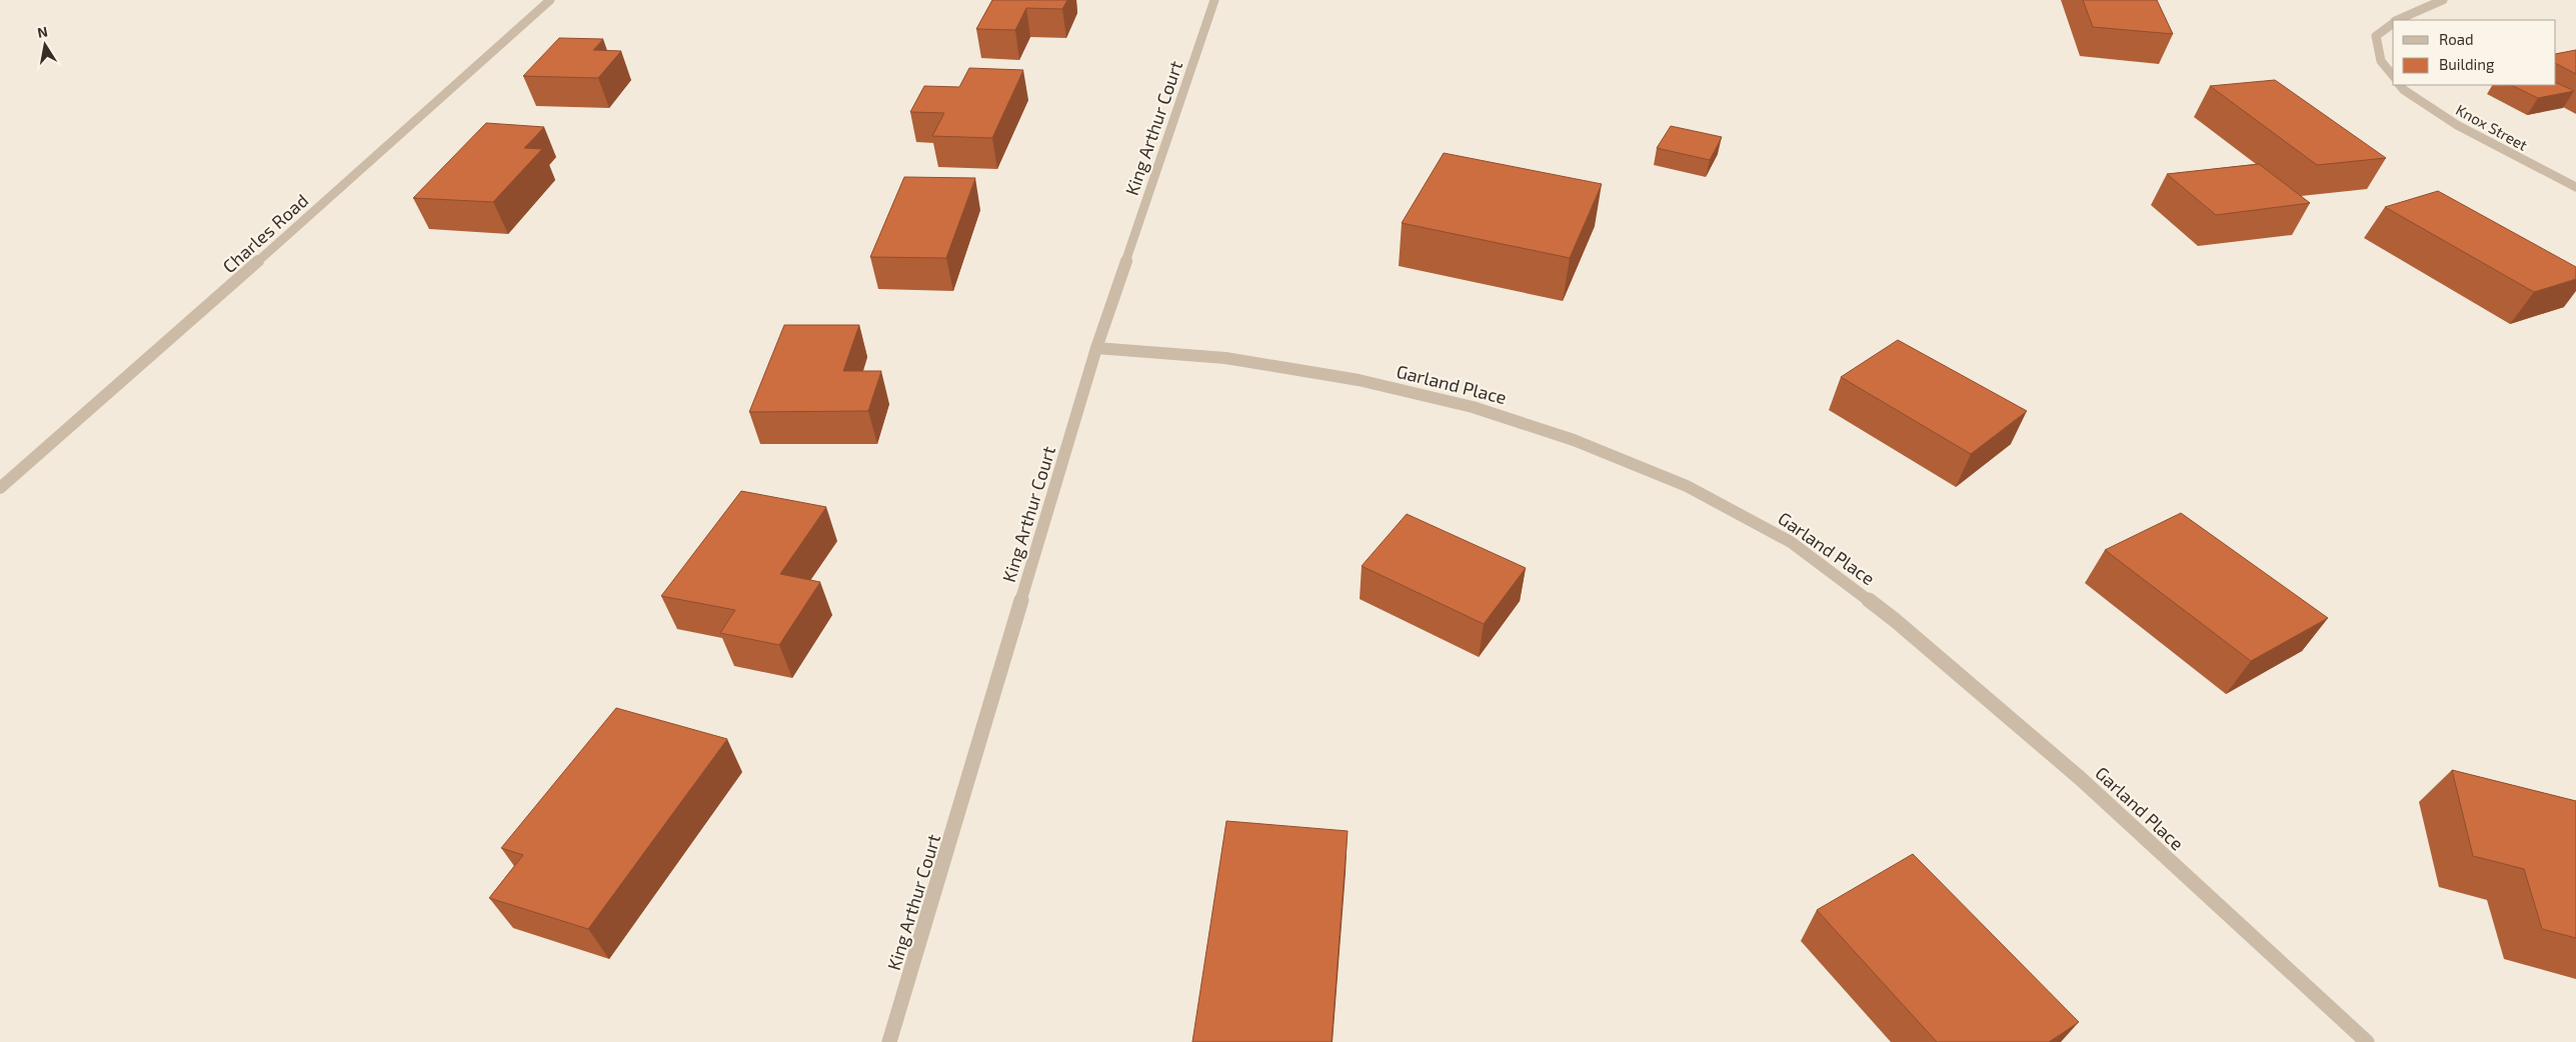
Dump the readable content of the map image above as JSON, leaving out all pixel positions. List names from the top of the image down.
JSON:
{
  "streets": {
    "street": [
      "Knox Street",
      "King Arthur Court",
      "Charles Road",
      "Garland Place"
    ]
  },
  "crossings": [
    ["King Arthur Court", "Garland Place"]
  ],
  "legend": ["Road", "Building"],
  "north": "top"
}
